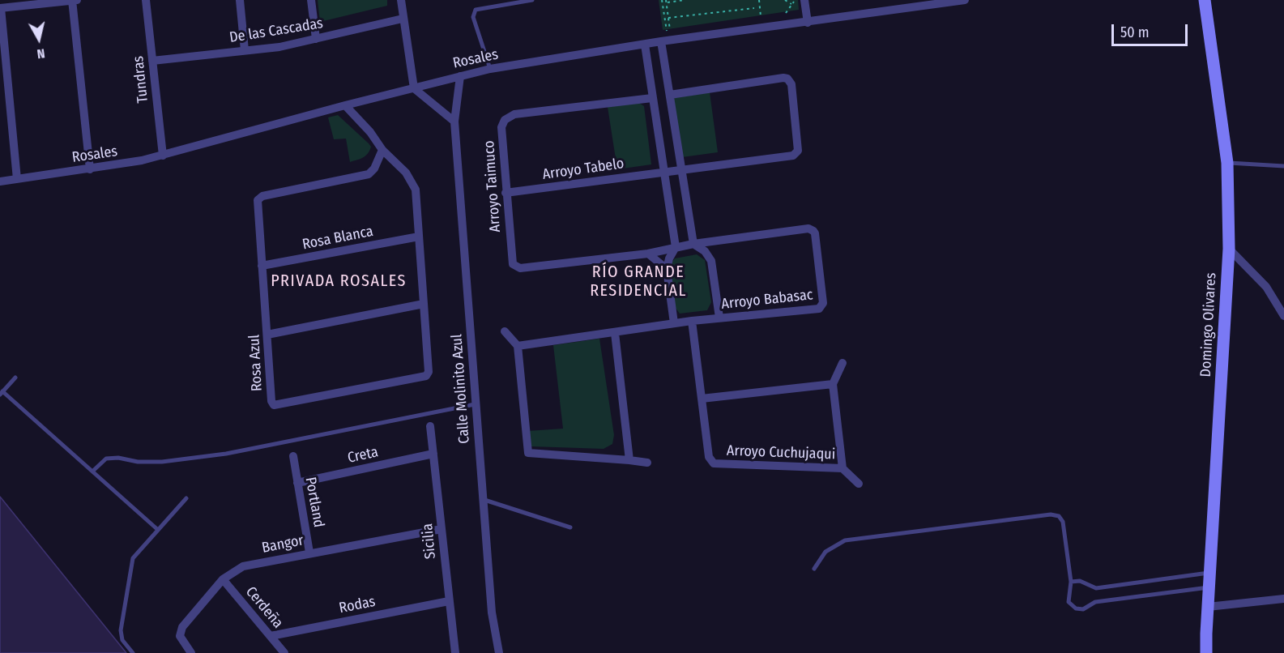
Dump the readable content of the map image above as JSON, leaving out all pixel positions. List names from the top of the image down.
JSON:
{
  "streets": {
    "main road": ["Domingo Olivares"],
    "street": [
      "De las Cascadas",
      "Rosales",
      "Tundras",
      "Arroyo Tabelo",
      "Arroyo Taimuco",
      "Rosa Blanca",
      "Arroyo Babasac",
      "Rosa Azul",
      "Calle Molinito Azul",
      "Arroyo Cuchujaqui",
      "Creta",
      "Portland",
      "Sicilia",
      "Bangor",
      "Rodas",
      "Cerdeña"
    ]
  },
  "crossings": [
    ["De las Cascadas", "Tundras"],
    ["Rosales", "Tundras"],
    ["Rosales", "Calle Molinito Azul"],
    ["Arroyo Tabelo", "Arroyo Taimuco"],
    ["Arroyo Taimuco", "Arroyo Babasac"],
    ["Rosa Blanca", "Rosa Azul"],
    ["Arroyo Babasac", "Arroyo Cuchujaqui"],
    ["Creta", "Portland"],
    ["Creta", "Sicilia"],
    ["Portland", "Bangor"],
    ["Sicilia", "Bangor"],
    ["Sicilia", "Rodas"],
    ["Bangor", "Cerdeña"],
    ["Rodas", "Cerdeña"]
  ],
  "districts": ["RÍO GRANDE RESIDENCIAL", "PRIVADA ROSALES"],
  "scale_bar": "50 m",
  "north": "bottom"
}
